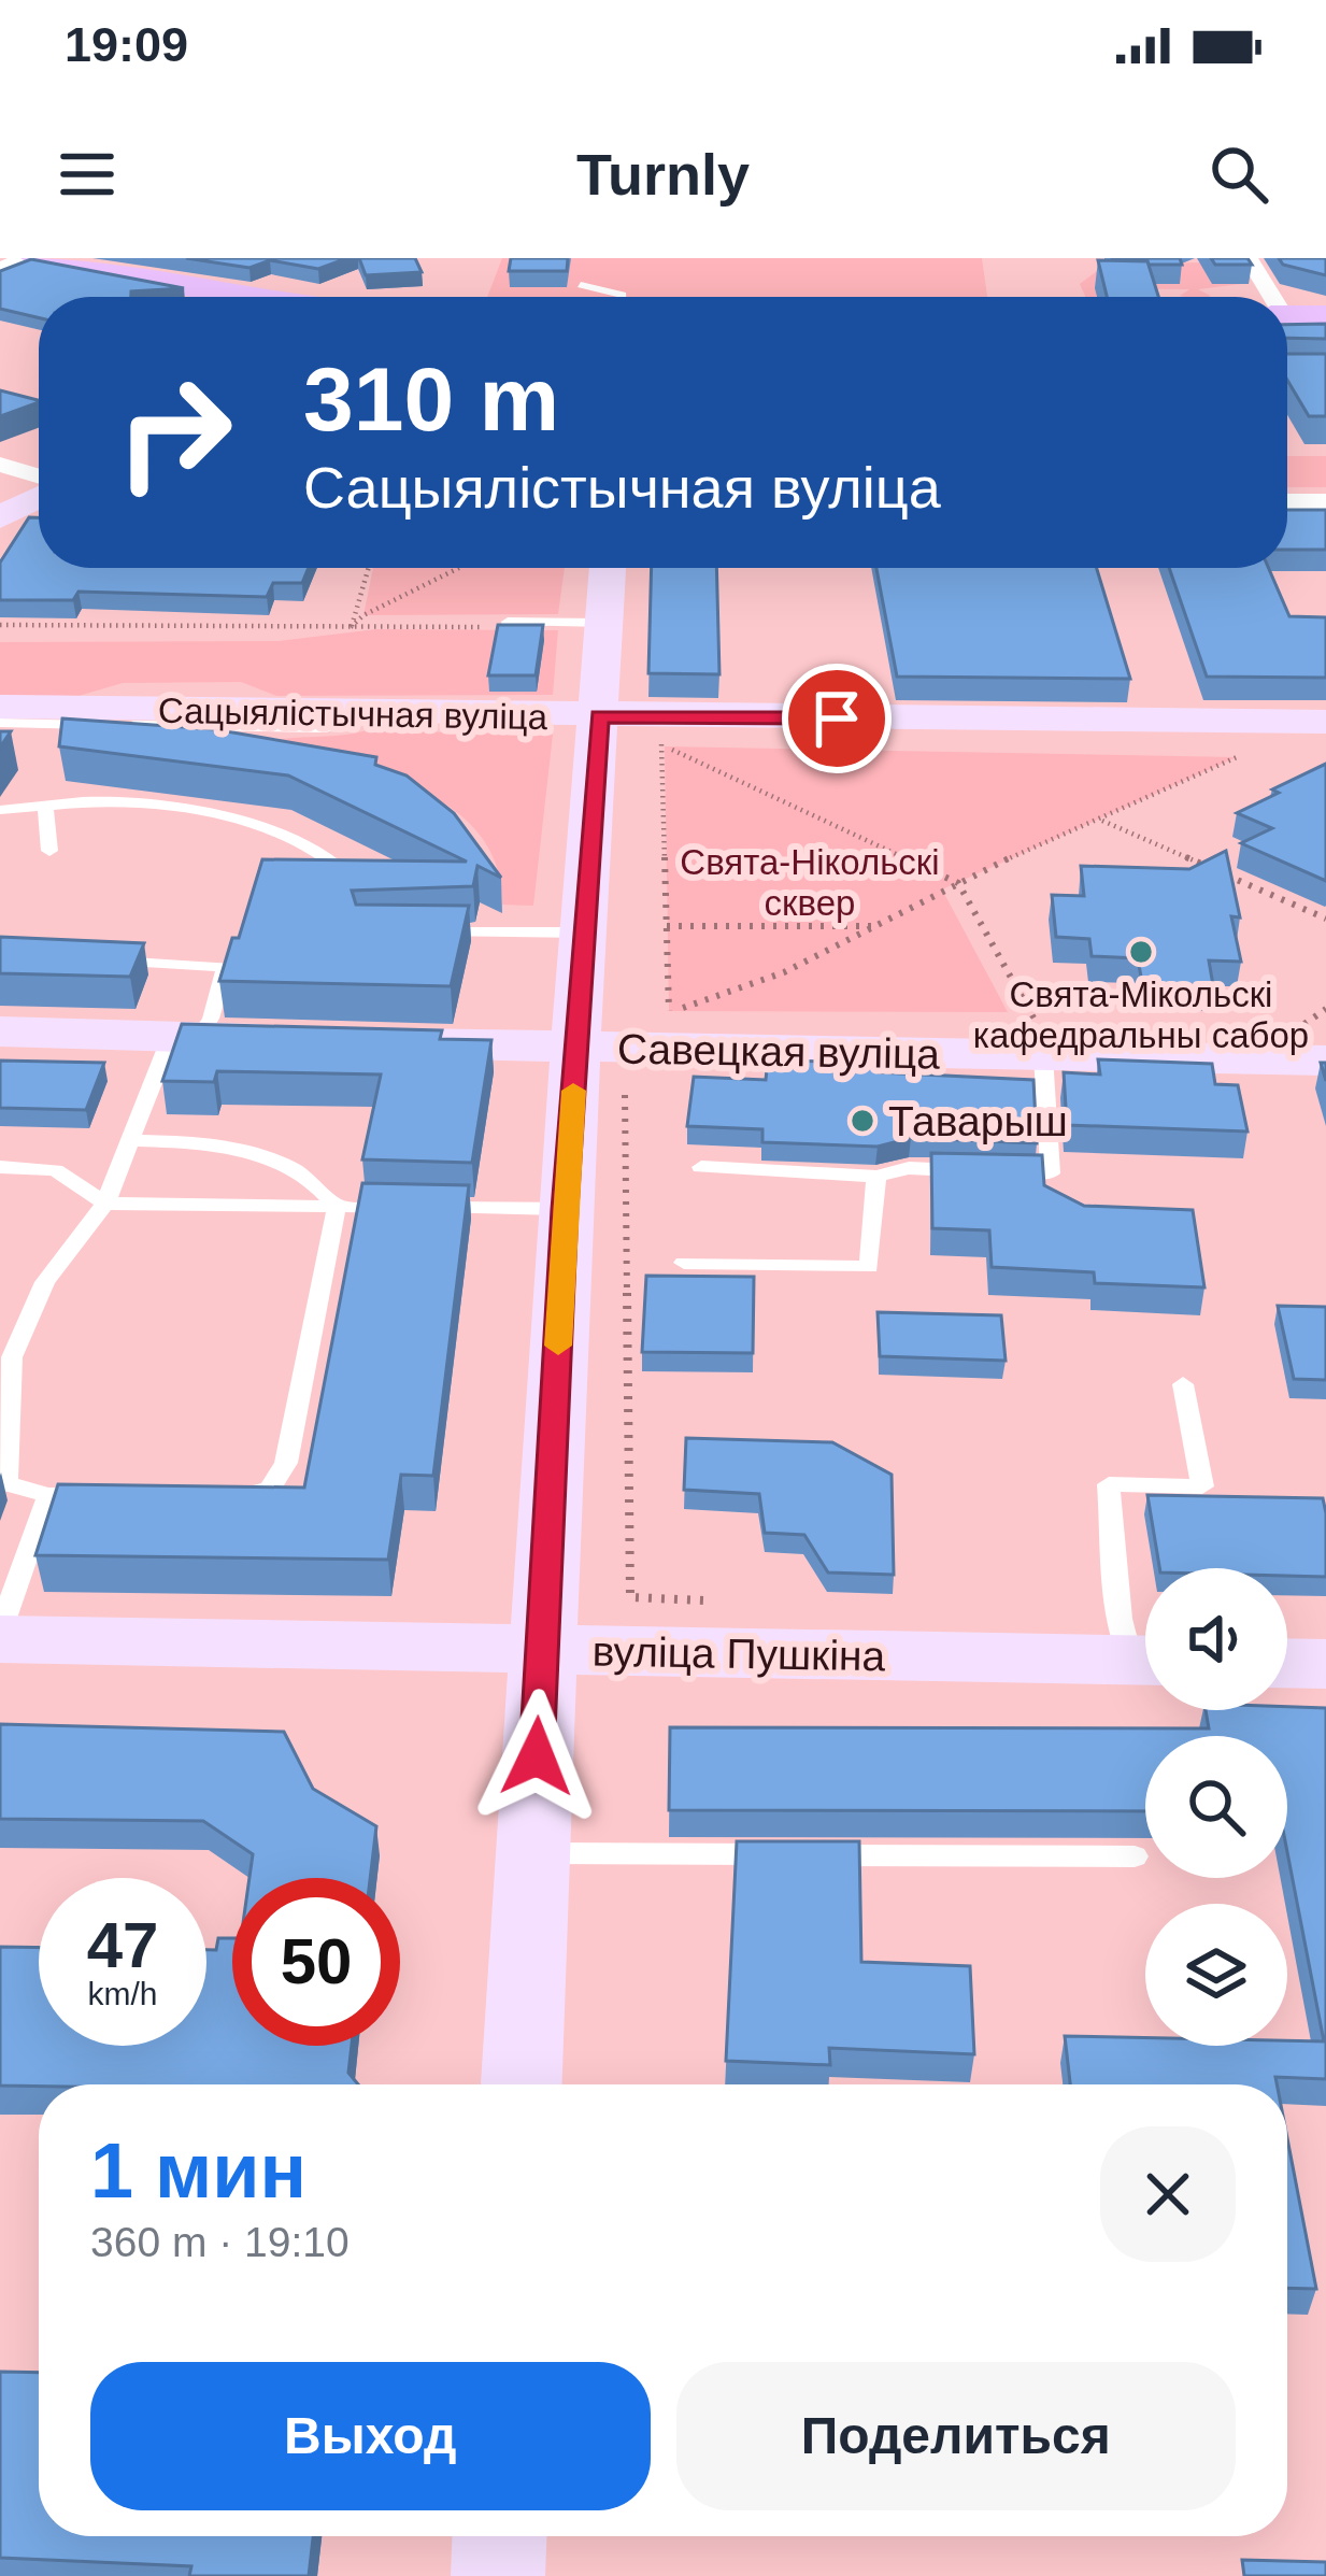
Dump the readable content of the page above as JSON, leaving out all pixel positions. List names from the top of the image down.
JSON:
{
  "streets": {
    "main road": ["Сацыялістычная вуліца", "Савецкая вуліца", "вуліца Пушкіна"]
  },
  "parks": ["Свята-Нікольскі сквер"],
  "places": ["Свята-Мікольскі кафедральны сабор", "Таварыш"],
  "page": {
    "status": "19:09",
    "header": "Turnly",
    "turn": ["310 m", "Сацыялістычная вуліца"],
    "speed": "47 km/h",
    "limit": "50",
    "heading": ["1 мин", "360 m · 19:10"],
    "buttons": ["Выход", "Поделиться"]
  }
}
